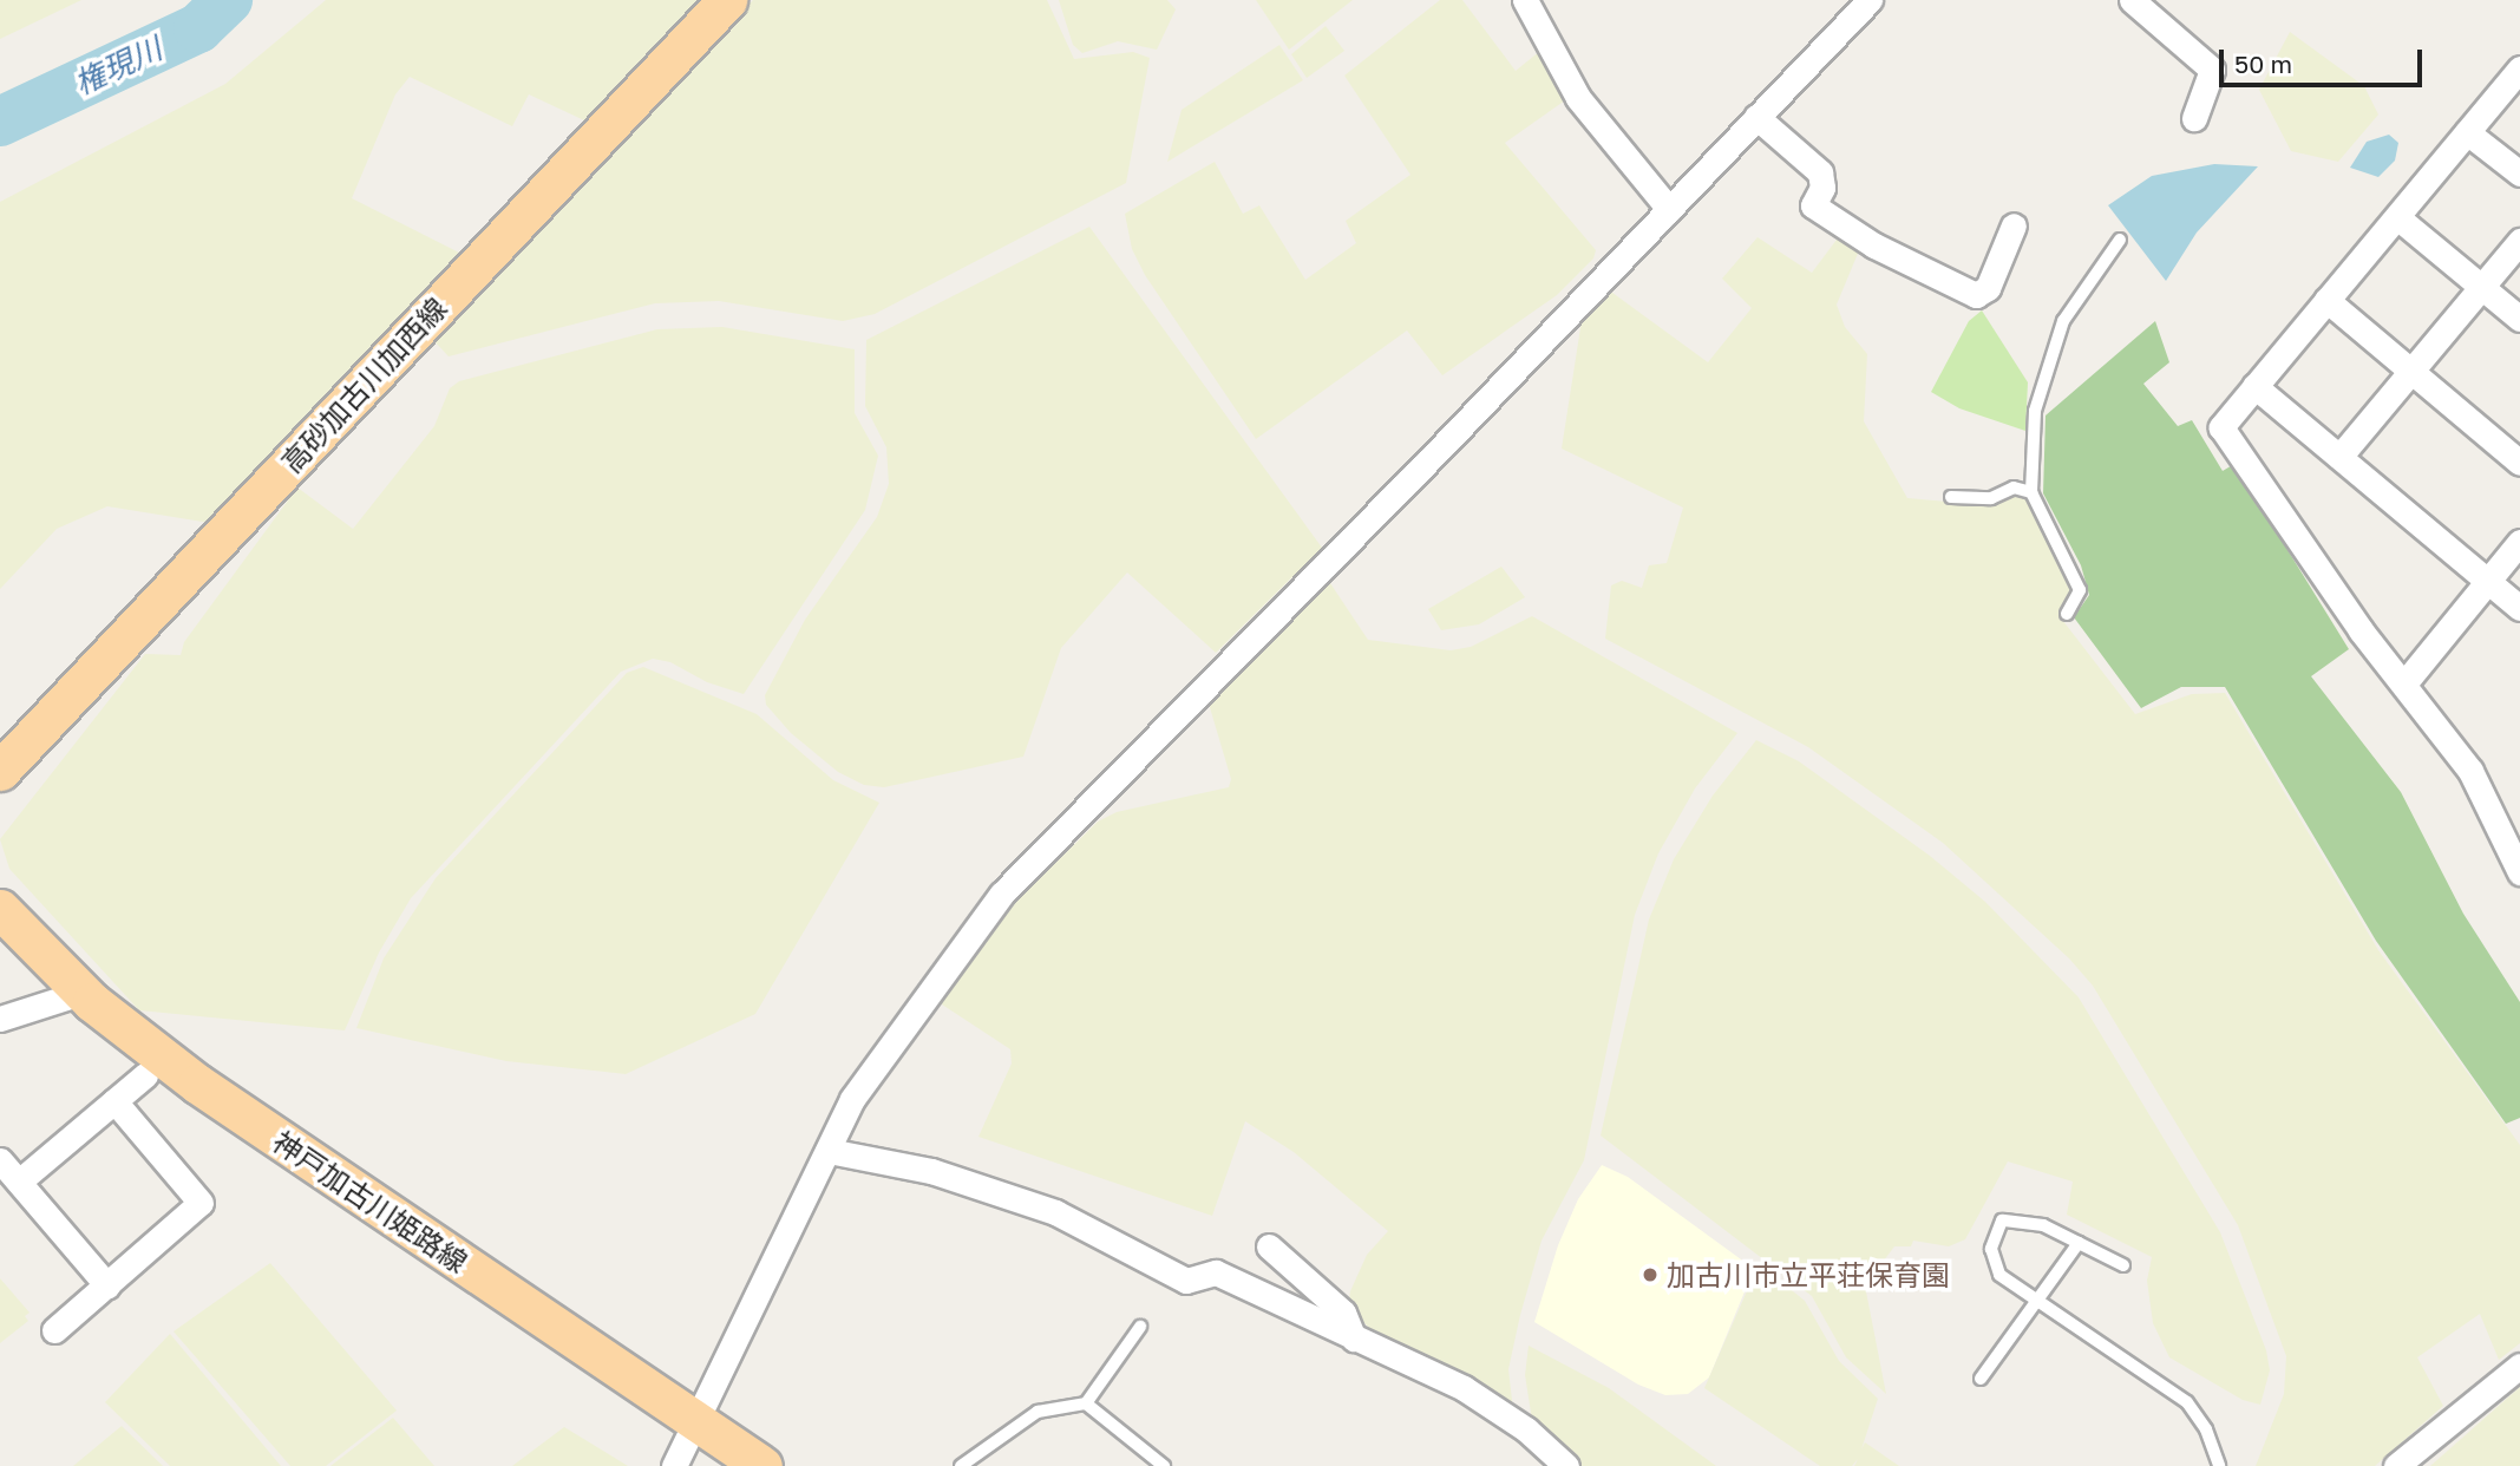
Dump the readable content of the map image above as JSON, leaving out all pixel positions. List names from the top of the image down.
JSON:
{
  "streets": {
    "main road": ["高砂加古川加西線", "神戸加古川姫路線"]
  },
  "water": ["権現川"],
  "places": ["加古川市立平荘保育園"],
  "scale_bar": "50 m"
}
